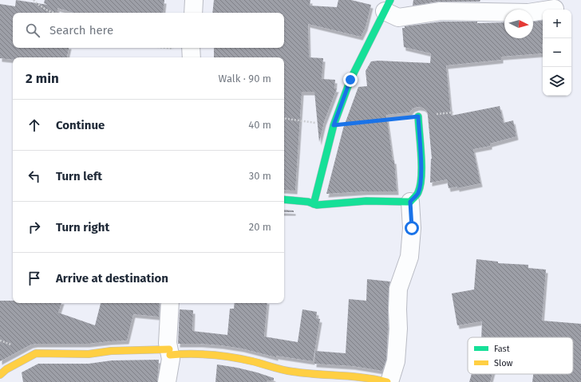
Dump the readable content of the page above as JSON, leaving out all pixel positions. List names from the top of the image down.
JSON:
{
  "legend": ["Fast", "Slow"],
  "north": "right",
  "page": {
    "map_buttons": ["+", "−"],
    "search": "Search here",
    "heading": ["2 min", "Walk · 90 m"],
    "list": [
      ["Continue", "40 m"],
      ["Turn left", "30 m"],
      ["Turn right", "20 m"],
      "Arrive at destination"
    ]
  }
}
